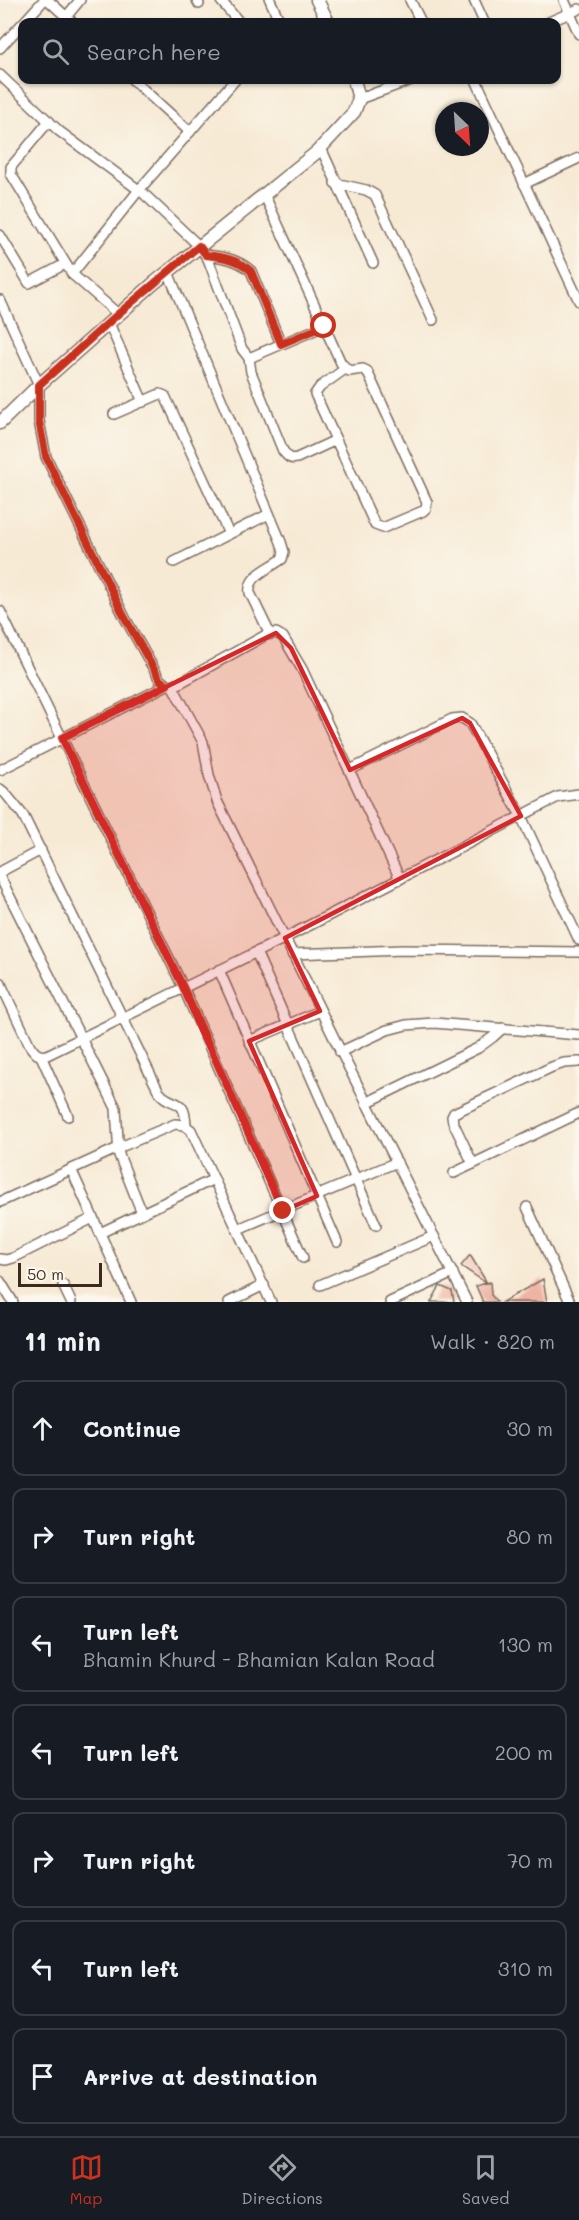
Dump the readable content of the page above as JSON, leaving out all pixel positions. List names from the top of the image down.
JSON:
{
  "scale_bar": "50 m",
  "north": "bottom right",
  "page": {
    "search": "Search here",
    "scale": "50 m",
    "heading": ["11 min", "Walk · 820 m"],
    "list": [
      ["Continue", "30 m"],
      ["Turn right", "80 m"],
      ["Turn left", "Bhamin Khurd - Bhamian Kalan Road", "130 m"],
      ["Turn left", "200 m"],
      ["Turn right", "70 m"],
      ["Turn left", "310 m"],
      "Arrive at destination"
    ],
    "nav": ["Map", "Directions", "Saved"]
  }
}
